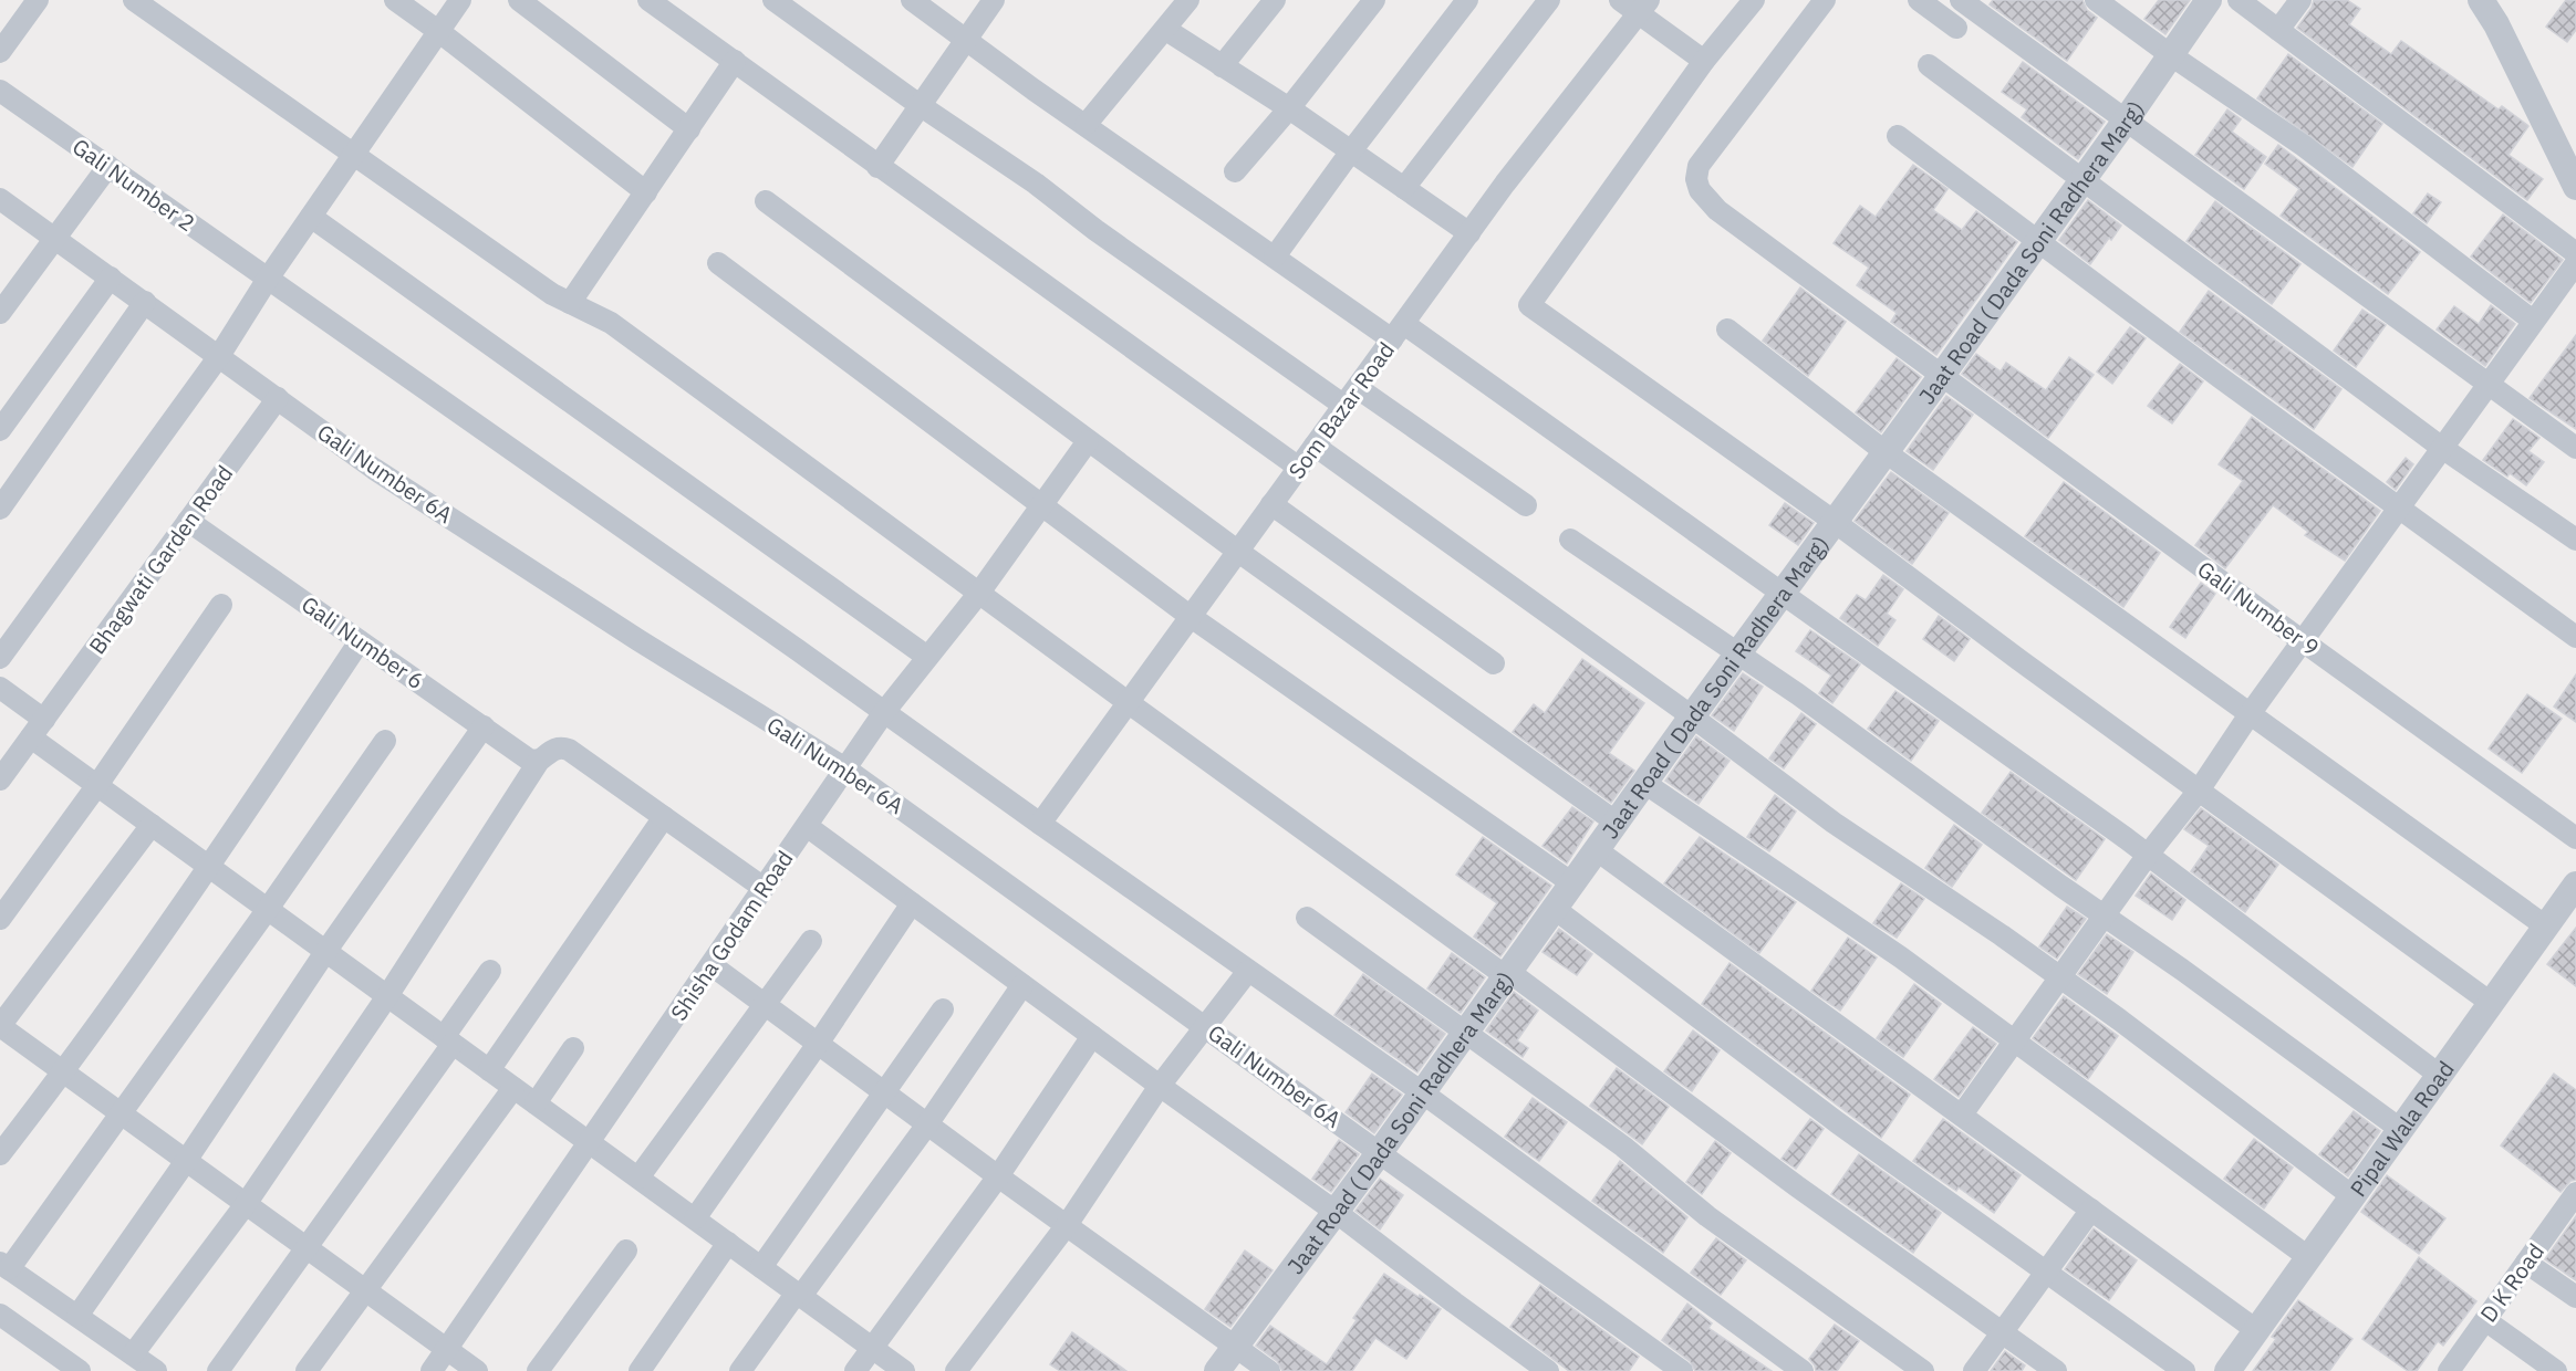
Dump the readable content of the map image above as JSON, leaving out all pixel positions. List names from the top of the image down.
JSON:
{
  "streets": {
    "street": [
      "Gali Number 2",
      "Jaat Road ( Dada Soni Radhera Marg)",
      "Som Bazar Road",
      "Gali Number 6A",
      "Bhagwati Garden Road",
      "Gali Number 9",
      "Gali Number 6",
      "Shisha Godam Road",
      "Pipal Wala Road",
      "D K Road"
    ]
  },
  "crossings": [
    ["Gali Number 2", "Jaat Road ( Dada Soni Radhera Marg)"],
    ["Gali Number 2", "Som Bazar Road"],
    ["Gali Number 2", "Shisha Godam Road"],
    ["Jaat Road ( Dada Soni Radhera Marg)", "Gali Number 6A"],
    ["Jaat Road ( Dada Soni Radhera Marg)", "Gali Number 9"],
    ["Gali Number 6A", "Bhagwati Garden Road"],
    ["Gali Number 6A", "Shisha Godam Road"],
    ["Bhagwati Garden Road", "Gali Number 6"]
  ]
}
